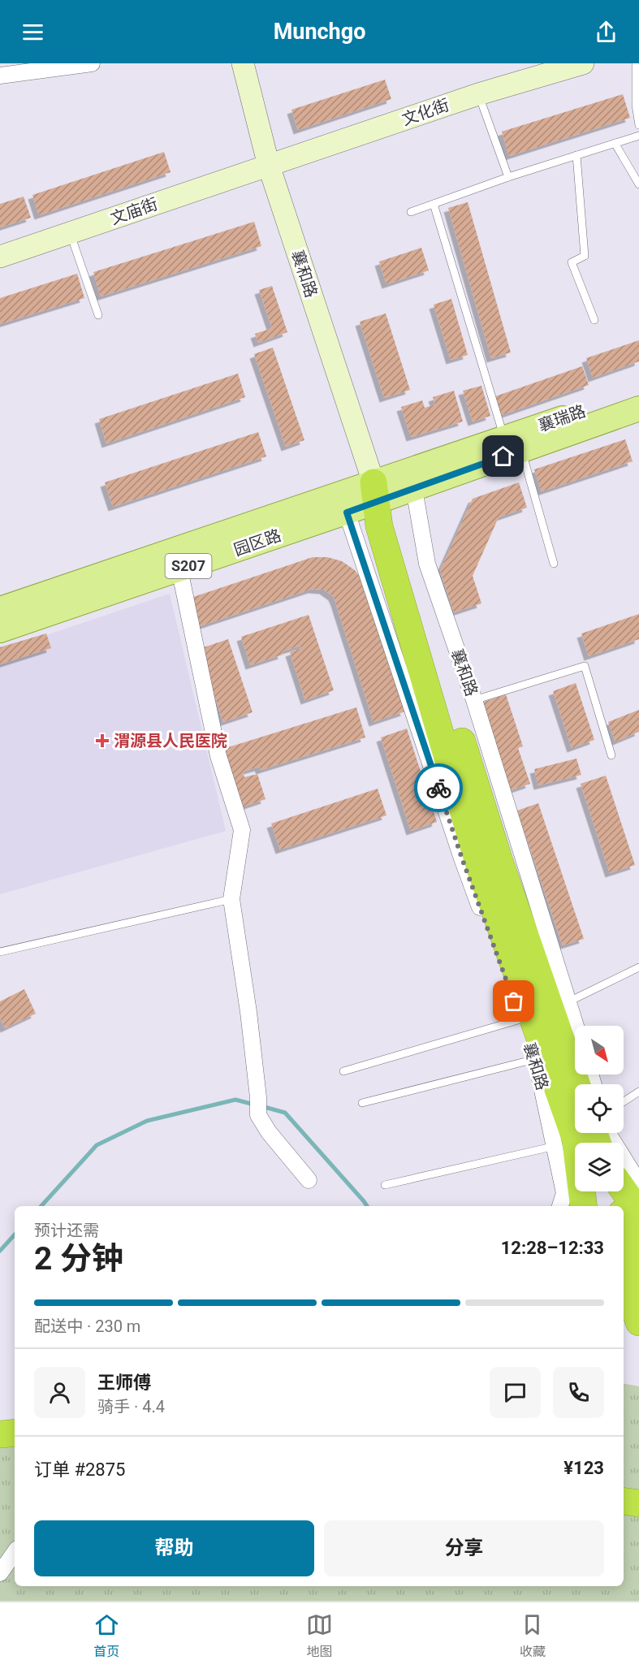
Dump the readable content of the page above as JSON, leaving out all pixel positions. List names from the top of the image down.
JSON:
{
  "streets": {
    "main road": [
      "文化街",
      "文庙街",
      "襄和路",
      "襄瑞路",
      "园区路",
      "S207"
    ]
  },
  "crossings": [
    ["文化街", "文庙街"],
    ["文化街", "襄和路"],
    ["文庙街", "襄和路"],
    ["襄和路", "襄瑞路"],
    ["襄和路", "园区路"],
    ["襄瑞路", "园区路"]
  ],
  "places": {
    "health": ["渭源县人民医院"]
  },
  "north": "bottom right",
  "page": {
    "header": "Munchgo",
    "heading": ["2 分钟", "预计还需", "12:28–12:33"],
    "panel": [
      "王师傅",
      "骑手 · 4.4",
      "订单 #2875",
      "¥123"
    ],
    "bar": "配送中 · 230 m",
    "buttons": ["帮助", "分享"],
    "tabs": ["首页", "地图", "收藏"]
  }
}
